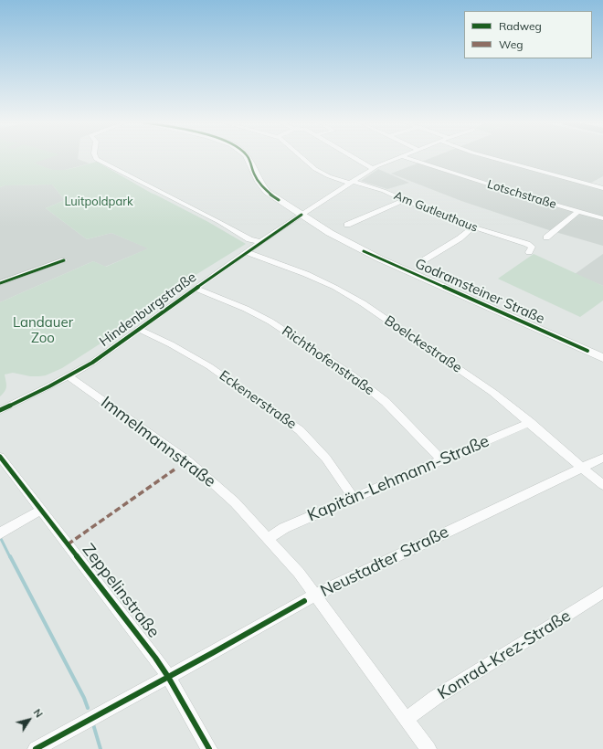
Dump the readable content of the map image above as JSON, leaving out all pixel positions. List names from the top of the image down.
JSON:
{
  "streets": {
    "street": [
      "Lotschstraße",
      "Am Gutleuthaus",
      "Godramsteiner Straße",
      "Hindenburgstraße",
      "Boelckestraße",
      "Richthofenstraße",
      "Eckenerstraße",
      "Immelmannstraße",
      "Kapitän-Lehmann-Straße",
      "Neustadter Straße",
      "Zeppelinstraße",
      "Konrad-Krez-Straße"
    ]
  },
  "crossings": [
    ["Am Gutleuthaus", "Hindenburgstraße"],
    ["Godramsteiner Straße", "Hindenburgstraße"],
    ["Hindenburgstraße", "Boelckestraße"],
    ["Hindenburgstraße", "Richthofenstraße"],
    ["Hindenburgstraße", "Eckenerstraße"],
    ["Hindenburgstraße", "Immelmannstraße"],
    ["Boelckestraße", "Kapitän-Lehmann-Straße"],
    ["Boelckestraße", "Neustadter Straße"],
    ["Richthofenstraße", "Kapitän-Lehmann-Straße"],
    ["Eckenerstraße", "Kapitän-Lehmann-Straße"],
    ["Immelmannstraße", "Kapitän-Lehmann-Straße"],
    ["Immelmannstraße", "Neustadter Straße"],
    ["Immelmannstraße", "Konrad-Krez-Straße"],
    ["Neustadter Straße", "Zeppelinstraße"]
  ],
  "parks": ["Luitpoldpark", "Landauer Zoo"],
  "legend": ["Radweg", "Weg"],
  "north": "top right"
}
